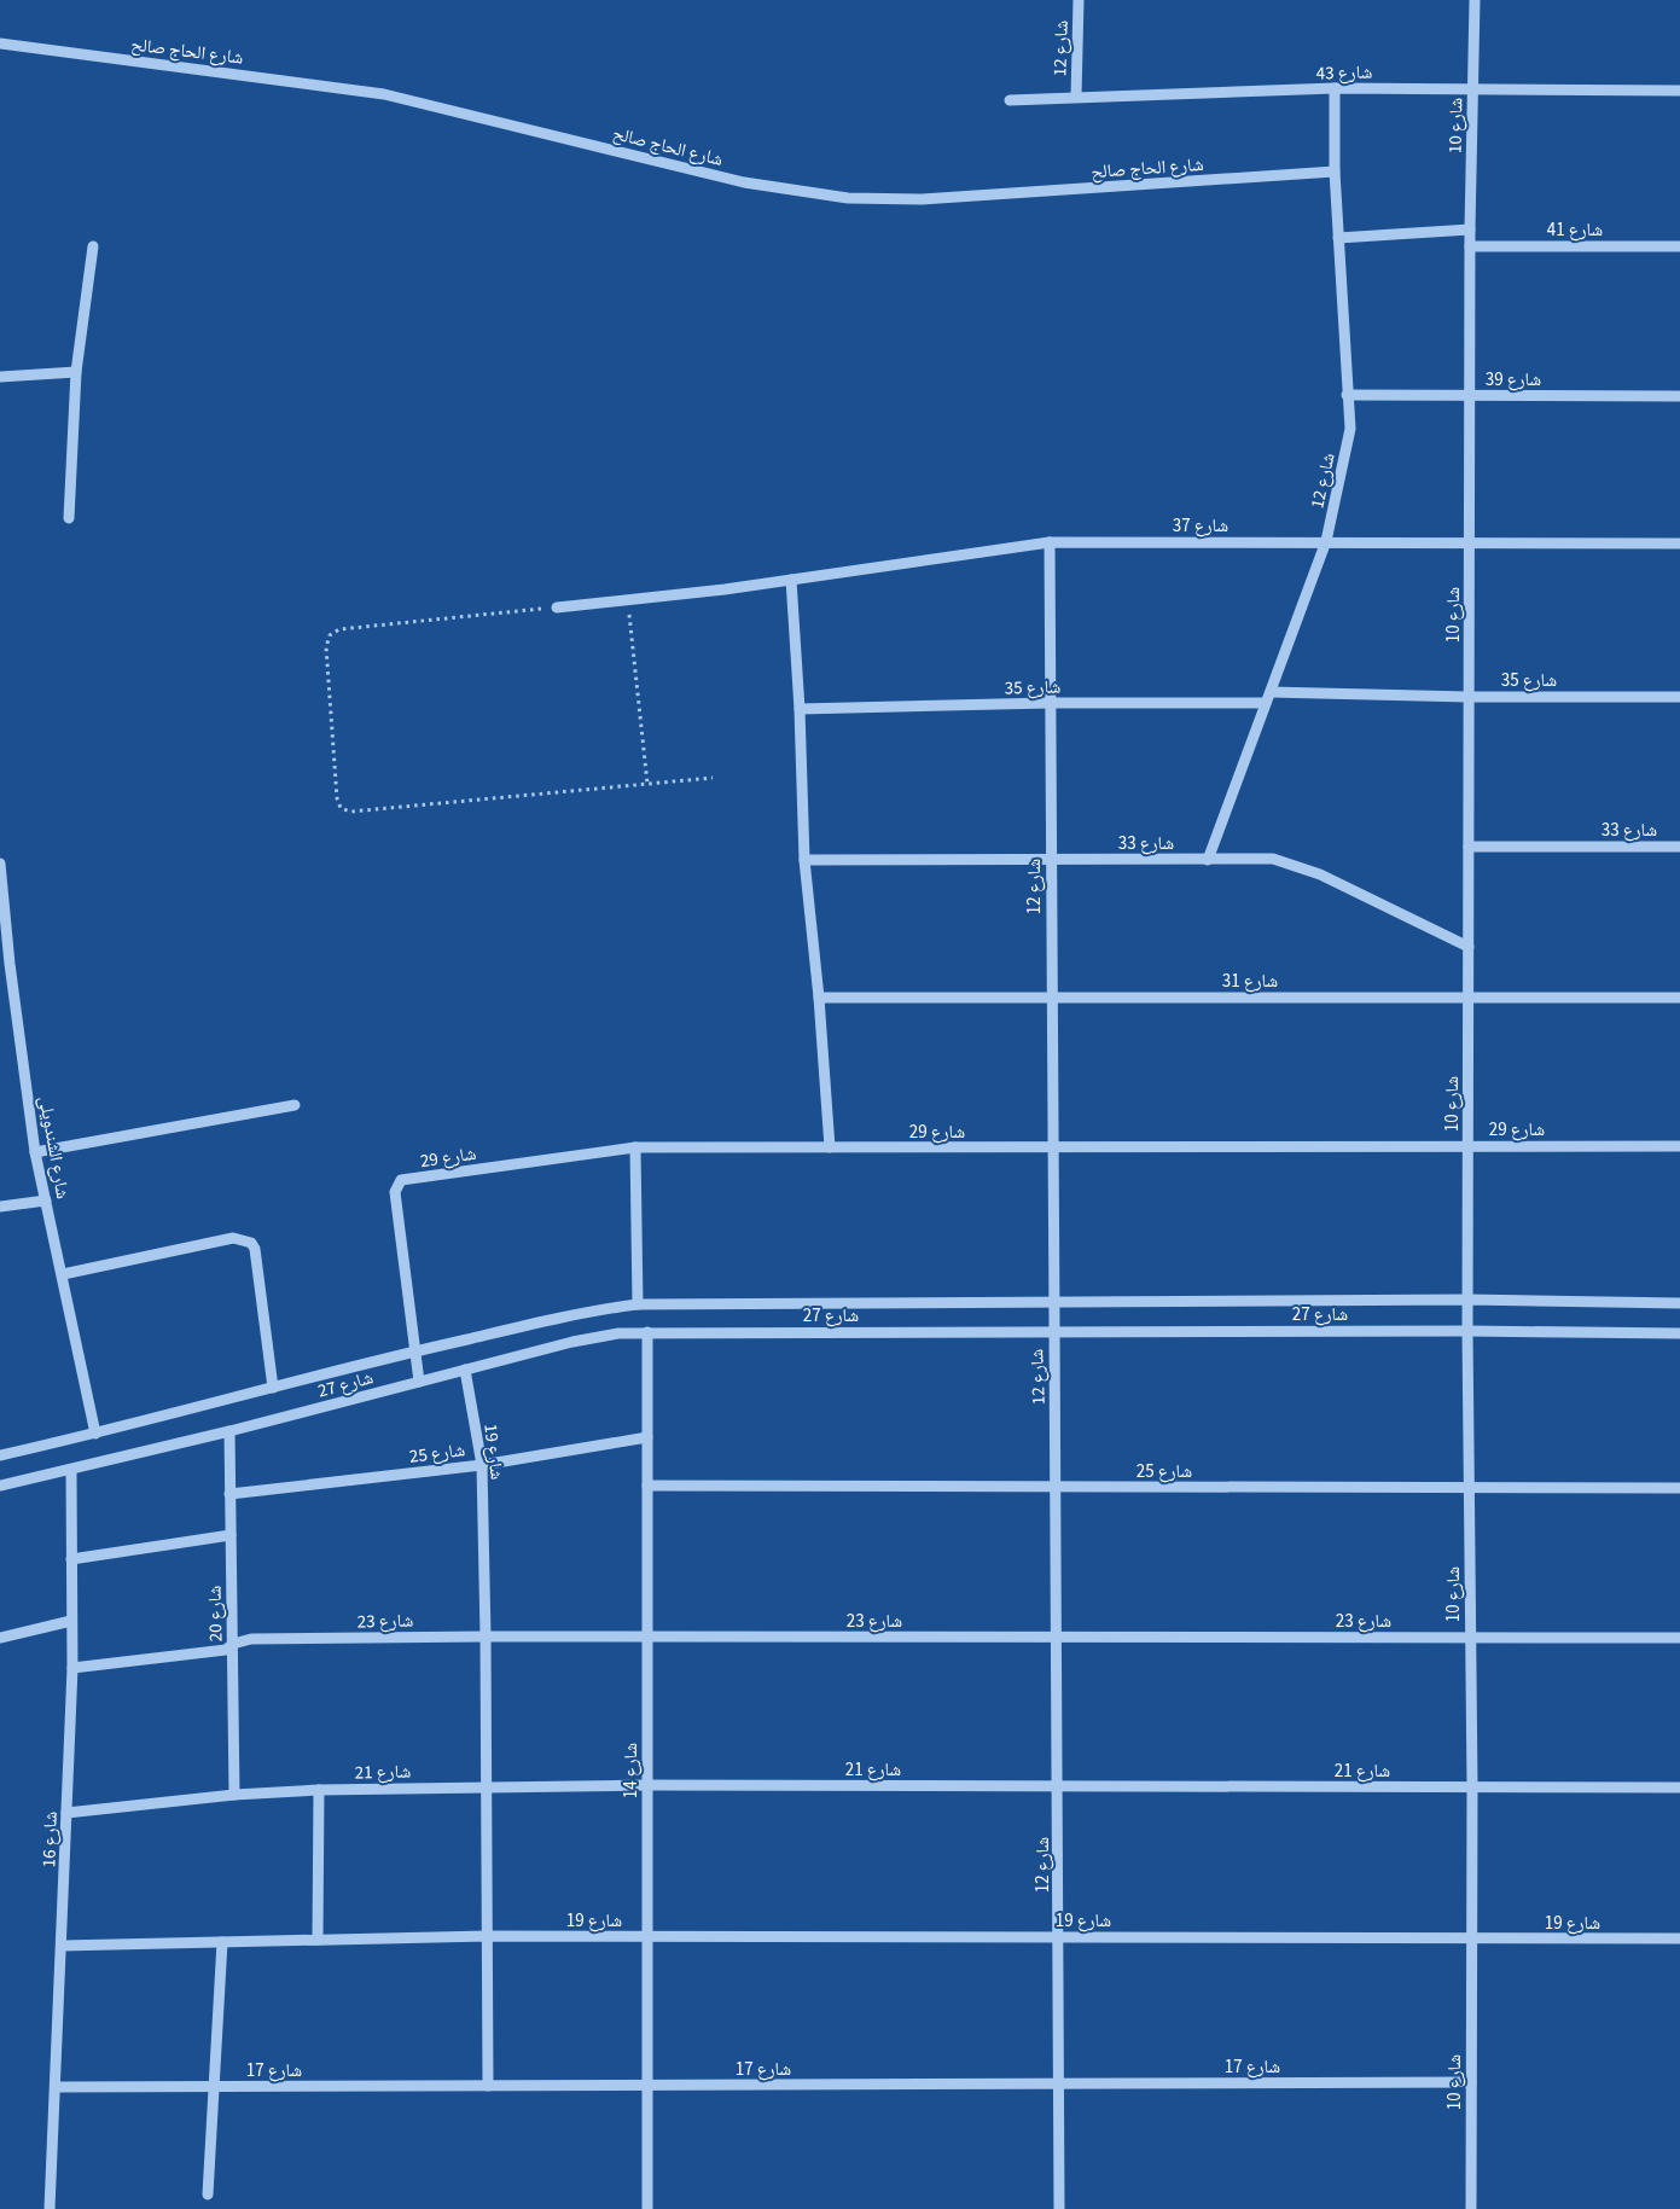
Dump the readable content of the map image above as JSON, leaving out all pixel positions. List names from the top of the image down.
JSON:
{
  "streets": {
    "street": [
      "شارع 12",
      "شارع الحاج صالح",
      "شارع 43",
      "شارع 10",
      "شارع 41",
      "شارع 39",
      "شارع 37",
      "شارع 35",
      "شارع 33",
      "شارع 31",
      "شارع 29",
      "شارع الشندويلى",
      "شارع 27",
      "شارع 19",
      "شارع 25",
      "شارع 20",
      "شارع 23",
      "شارع 21",
      "شارع 14",
      "شارع 16",
      "شارع 17"
    ]
  },
  "crossings": [
    ["شارع 12", "شارع الحاج صالح"],
    ["شارع 12", "شارع 43"],
    ["شارع 12", "شارع 39"],
    ["شارع 12", "شارع 37"],
    ["شارع 12", "شارع 35"],
    ["شارع 12", "شارع 33"],
    ["شارع 12", "شارع 31"],
    ["شارع 12", "شارع 29"],
    ["شارع 12", "شارع 27"],
    ["شارع 12", "شارع 19"],
    ["شارع 12", "شارع 25"],
    ["شارع 12", "شارع 23"],
    ["شارع 12", "شارع 21"],
    ["شارع 12", "شارع 17"],
    ["شارع 43", "شارع 10"],
    ["شارع 10", "شارع 41"],
    ["شارع 10", "شارع 39"],
    ["شارع 10", "شارع 37"],
    ["شارع 10", "شارع 35"],
    ["شارع 10", "شارع 33"],
    ["شارع 10", "شارع 31"],
    ["شارع 10", "شارع 29"],
    ["شارع 10", "شارع 27"],
    ["شارع 10", "شارع 19"],
    ["شارع 10", "شارع 25"],
    ["شارع 10", "شارع 23"],
    ["شارع 10", "شارع 21"],
    ["شارع 10", "شارع 17"],
    ["شارع 29", "شارع 27"],
    ["شارع الشندويلى", "شارع 27"],
    ["شارع 27", "شارع 19"],
    ["شارع 27", "شارع 20"],
    ["شارع 27", "شارع 14"],
    ["شارع 27", "شارع 16"],
    ["شارع 19", "شارع 25"],
    ["شارع 19", "شارع 23"],
    ["شارع 19", "شارع 21"],
    ["شارع 19", "شارع 14"],
    ["شارع 19", "شارع 16"],
    ["شارع 19", "شارع 17"],
    ["شارع 25", "شارع 20"],
    ["شارع 25", "شارع 14"],
    ["شارع 20", "شارع 23"],
    ["شارع 20", "شارع 21"],
    ["شارع 23", "شارع 14"],
    ["شارع 23", "شارع 16"],
    ["شارع 21", "شارع 14"],
    ["شارع 21", "شارع 16"],
    ["شارع 14", "شارع 17"],
    ["شارع 16", "شارع 17"]
  ]
}
